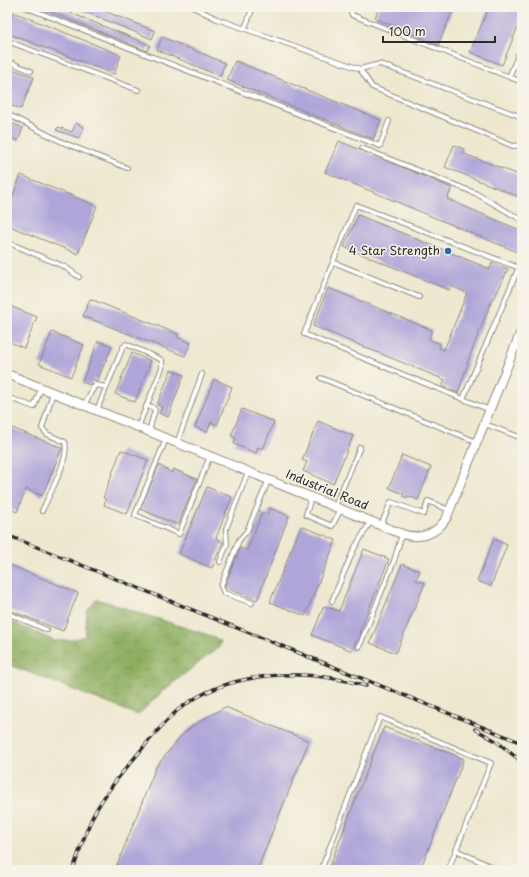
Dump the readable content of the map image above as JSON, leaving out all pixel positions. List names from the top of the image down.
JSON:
{
  "streets": {
    "street": ["Industrial Road"]
  },
  "places": ["4 Star Strength"],
  "scale_bar": "100 m"
}
